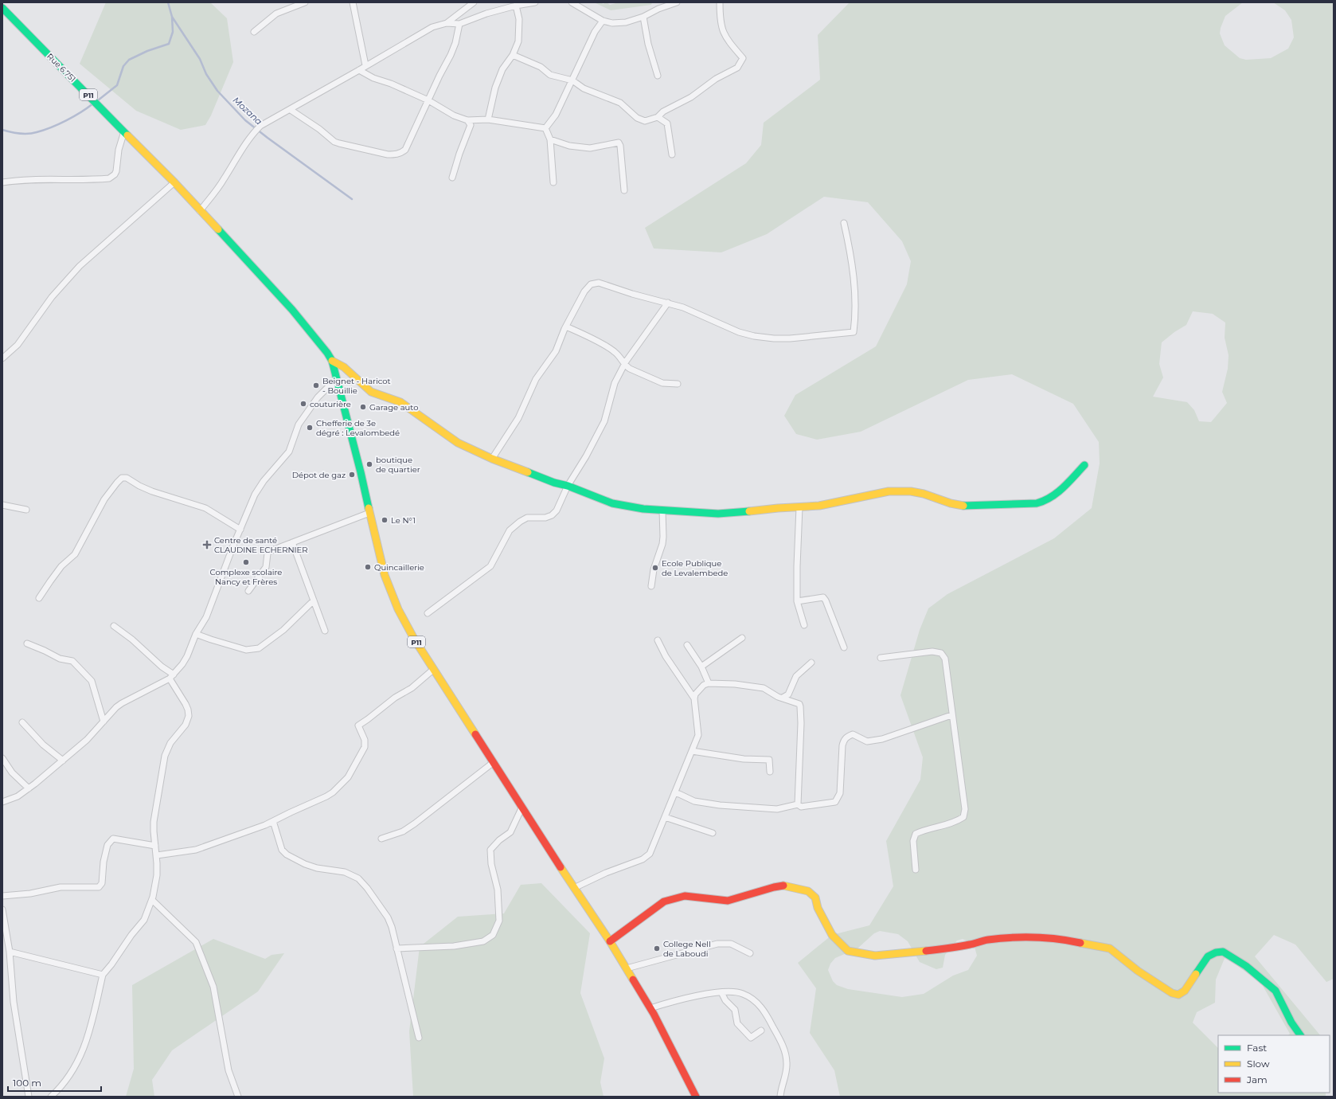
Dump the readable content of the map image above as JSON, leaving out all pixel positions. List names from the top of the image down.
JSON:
{
  "streets": {
    "street": ["Rue 6.751", "P11"]
  },
  "crossings": [
    ["Rue 6.751", "P11"]
  ],
  "water": ["Mozana"],
  "places": {
    "other": [
      "Beignet - Haricot - Bouillie",
      "couturière",
      "Garage auto",
      "Chefferie de 3e dégré : Levalombedé",
      "boutique de quartier",
      "Dépot de gaz",
      "Le N°1",
      "Complexe scolaire Nancy et Frères",
      "Quincaillerie",
      "Ecole Publique de Levalembede",
      "College Nell de Laboudi"
    ],
    "health": ["Centre de santé CLAUDINE ECHERNIER"]
  },
  "legend": ["Fast", "Slow", "Jam"],
  "scale_bar": "100 m"
}
